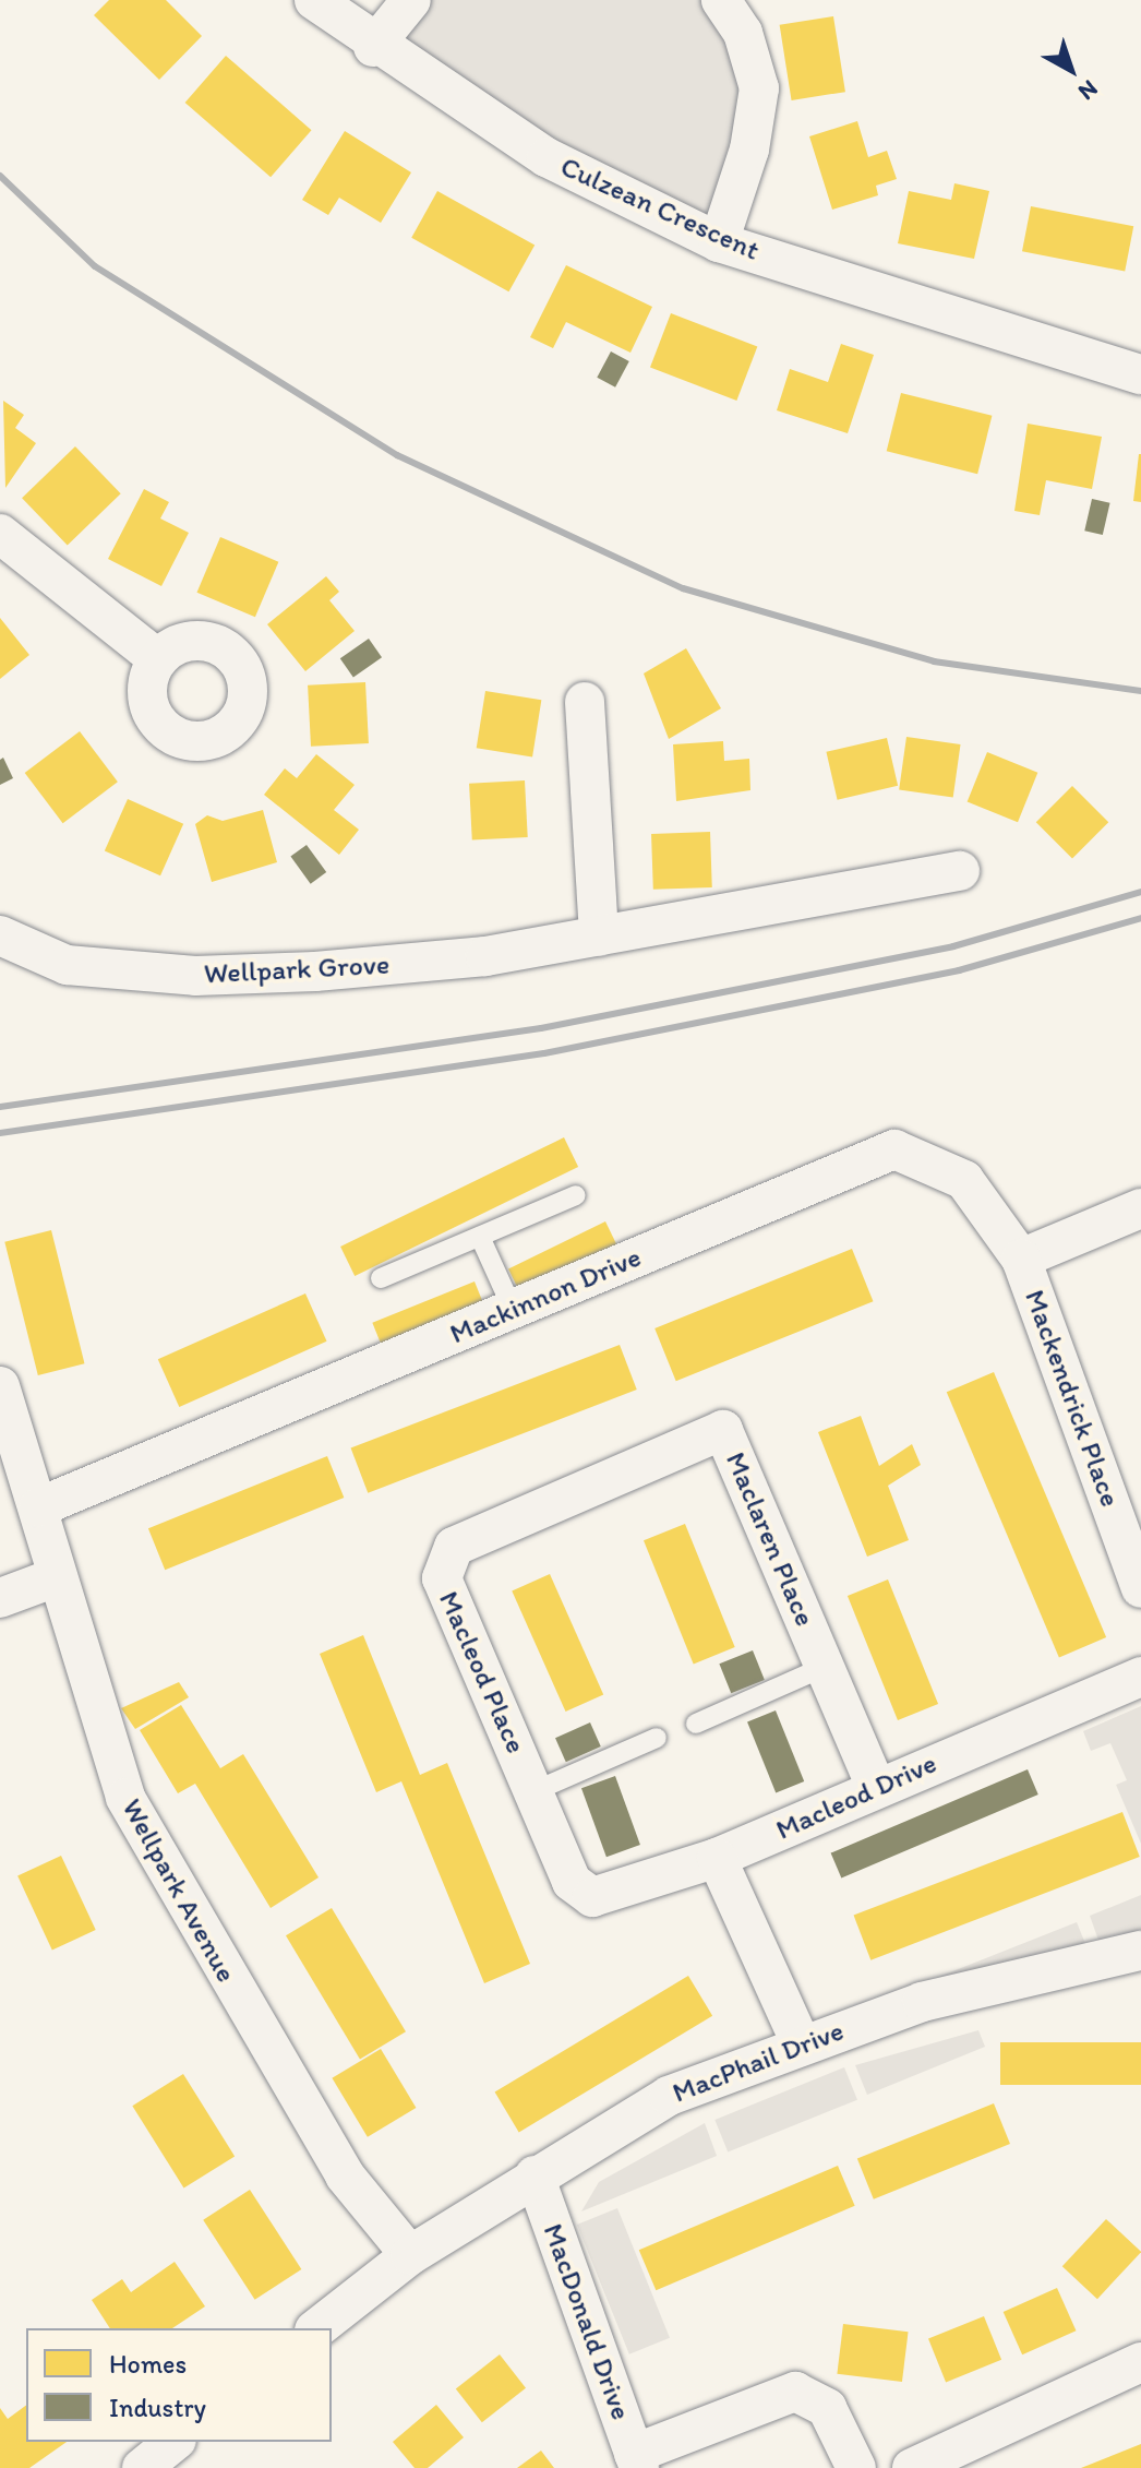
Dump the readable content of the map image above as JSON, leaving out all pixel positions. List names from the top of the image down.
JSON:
{
  "streets": {
    "street": [
      "Culzean Crescent",
      "Wellpark Grove",
      "Mackinnon Drive",
      "Mackendrick Place",
      "Maclaren Place",
      "Macleod Place",
      "Macleod Drive",
      "Wellpark Avenue",
      "MacPhail Drive",
      "MacDonald Drive"
    ]
  },
  "crossings": [
    ["Mackinnon Drive", "Mackendrick Place"],
    ["Mackinnon Drive", "Wellpark Avenue"],
    ["Maclaren Place", "Macleod Place"],
    ["Maclaren Place", "Macleod Drive"],
    ["Macleod Place", "Macleod Drive"],
    ["Wellpark Avenue", "MacPhail Drive"],
    ["MacPhail Drive", "MacDonald Drive"]
  ],
  "legend": ["Homes", "Industry"],
  "north": "bottom right"
}
